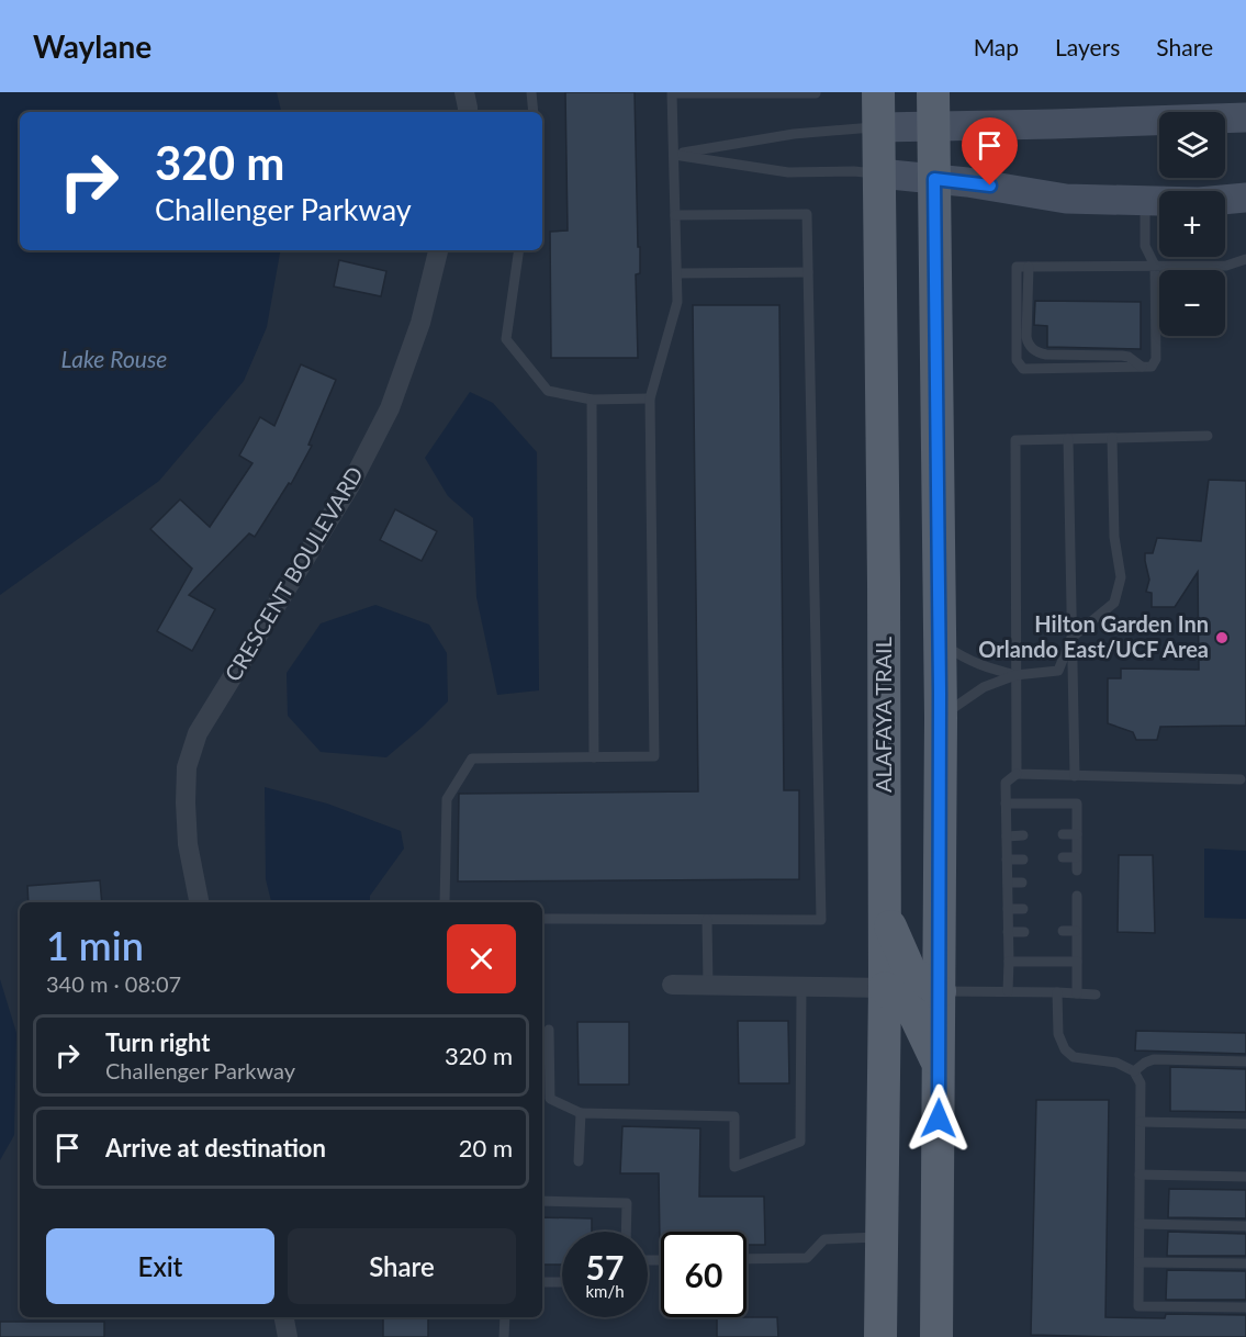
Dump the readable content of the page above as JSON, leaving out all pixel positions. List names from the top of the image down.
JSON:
{
  "streets": {
    "main road": ["ALAFAYA TRAIL"],
    "street": ["CRESCENT BOULEVARD"]
  },
  "water": ["Lake Rouse"],
  "places": ["Hilton Garden Inn Orlando East/UCF Area"],
  "page": {
    "header": "Waylane",
    "nav": ["Map", "Layers", "Share"],
    "map_buttons": ["+", "−"],
    "turn": ["320 m", "Challenger Parkway"],
    "heading": ["1 min", "340 m · 08:07"],
    "list": [
      {
        "name": "Turn right",
        "note": "Challenger Parkway",
        "value": "320 m"
      },
      {
        "name": "Arrive at destination",
        "value": "20 m"
      }
    ],
    "buttons": ["Exit", "Share"],
    "speed": "57 km/h",
    "limit": "60"
  }
}
